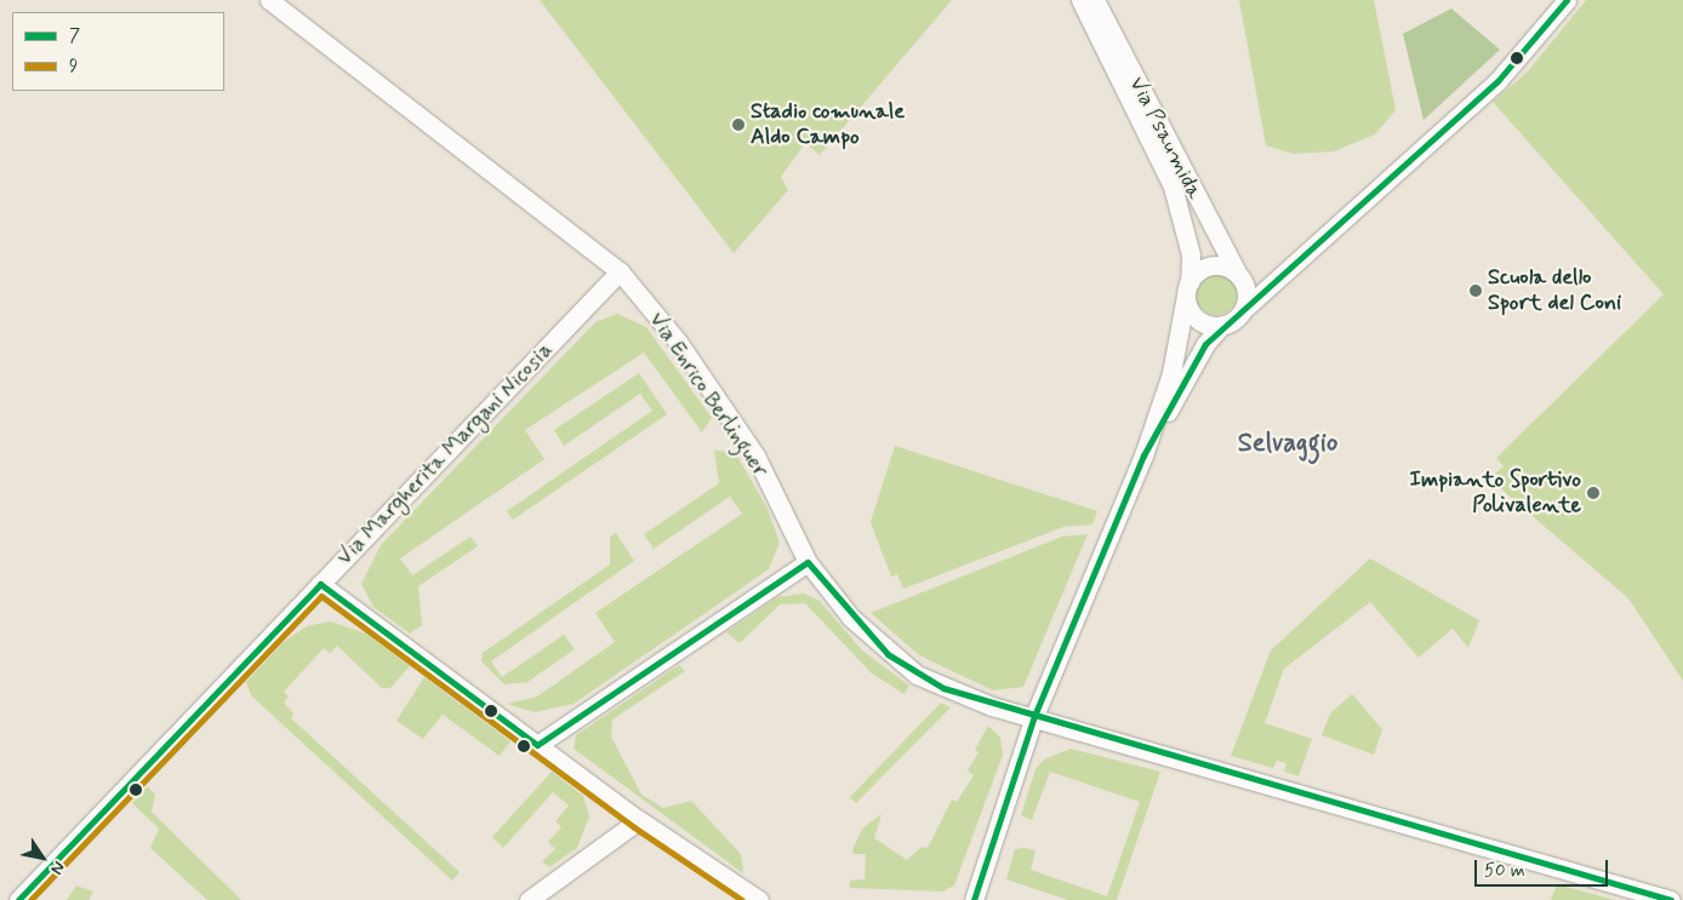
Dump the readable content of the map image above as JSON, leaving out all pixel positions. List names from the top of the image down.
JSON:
{
  "streets": {
    "street": ["Via Psaumida", "Via Enrico Berlinguer", "Via Margherita Margani Nicosia"]
  },
  "crossings": [
    ["Via Enrico Berlinguer", "Via Margherita Margani Nicosia"]
  ],
  "districts": ["Selvaggio"],
  "places": ["Stadio comunale Aldo Campo", "Scuola dello Sport del Coni", "Impianto Sportivo Polivalente"],
  "lines": ["transit line 7", "transit line 9"],
  "legend": ["7", "9"],
  "scale_bar": "50 m",
  "north": "bottom right"
}
